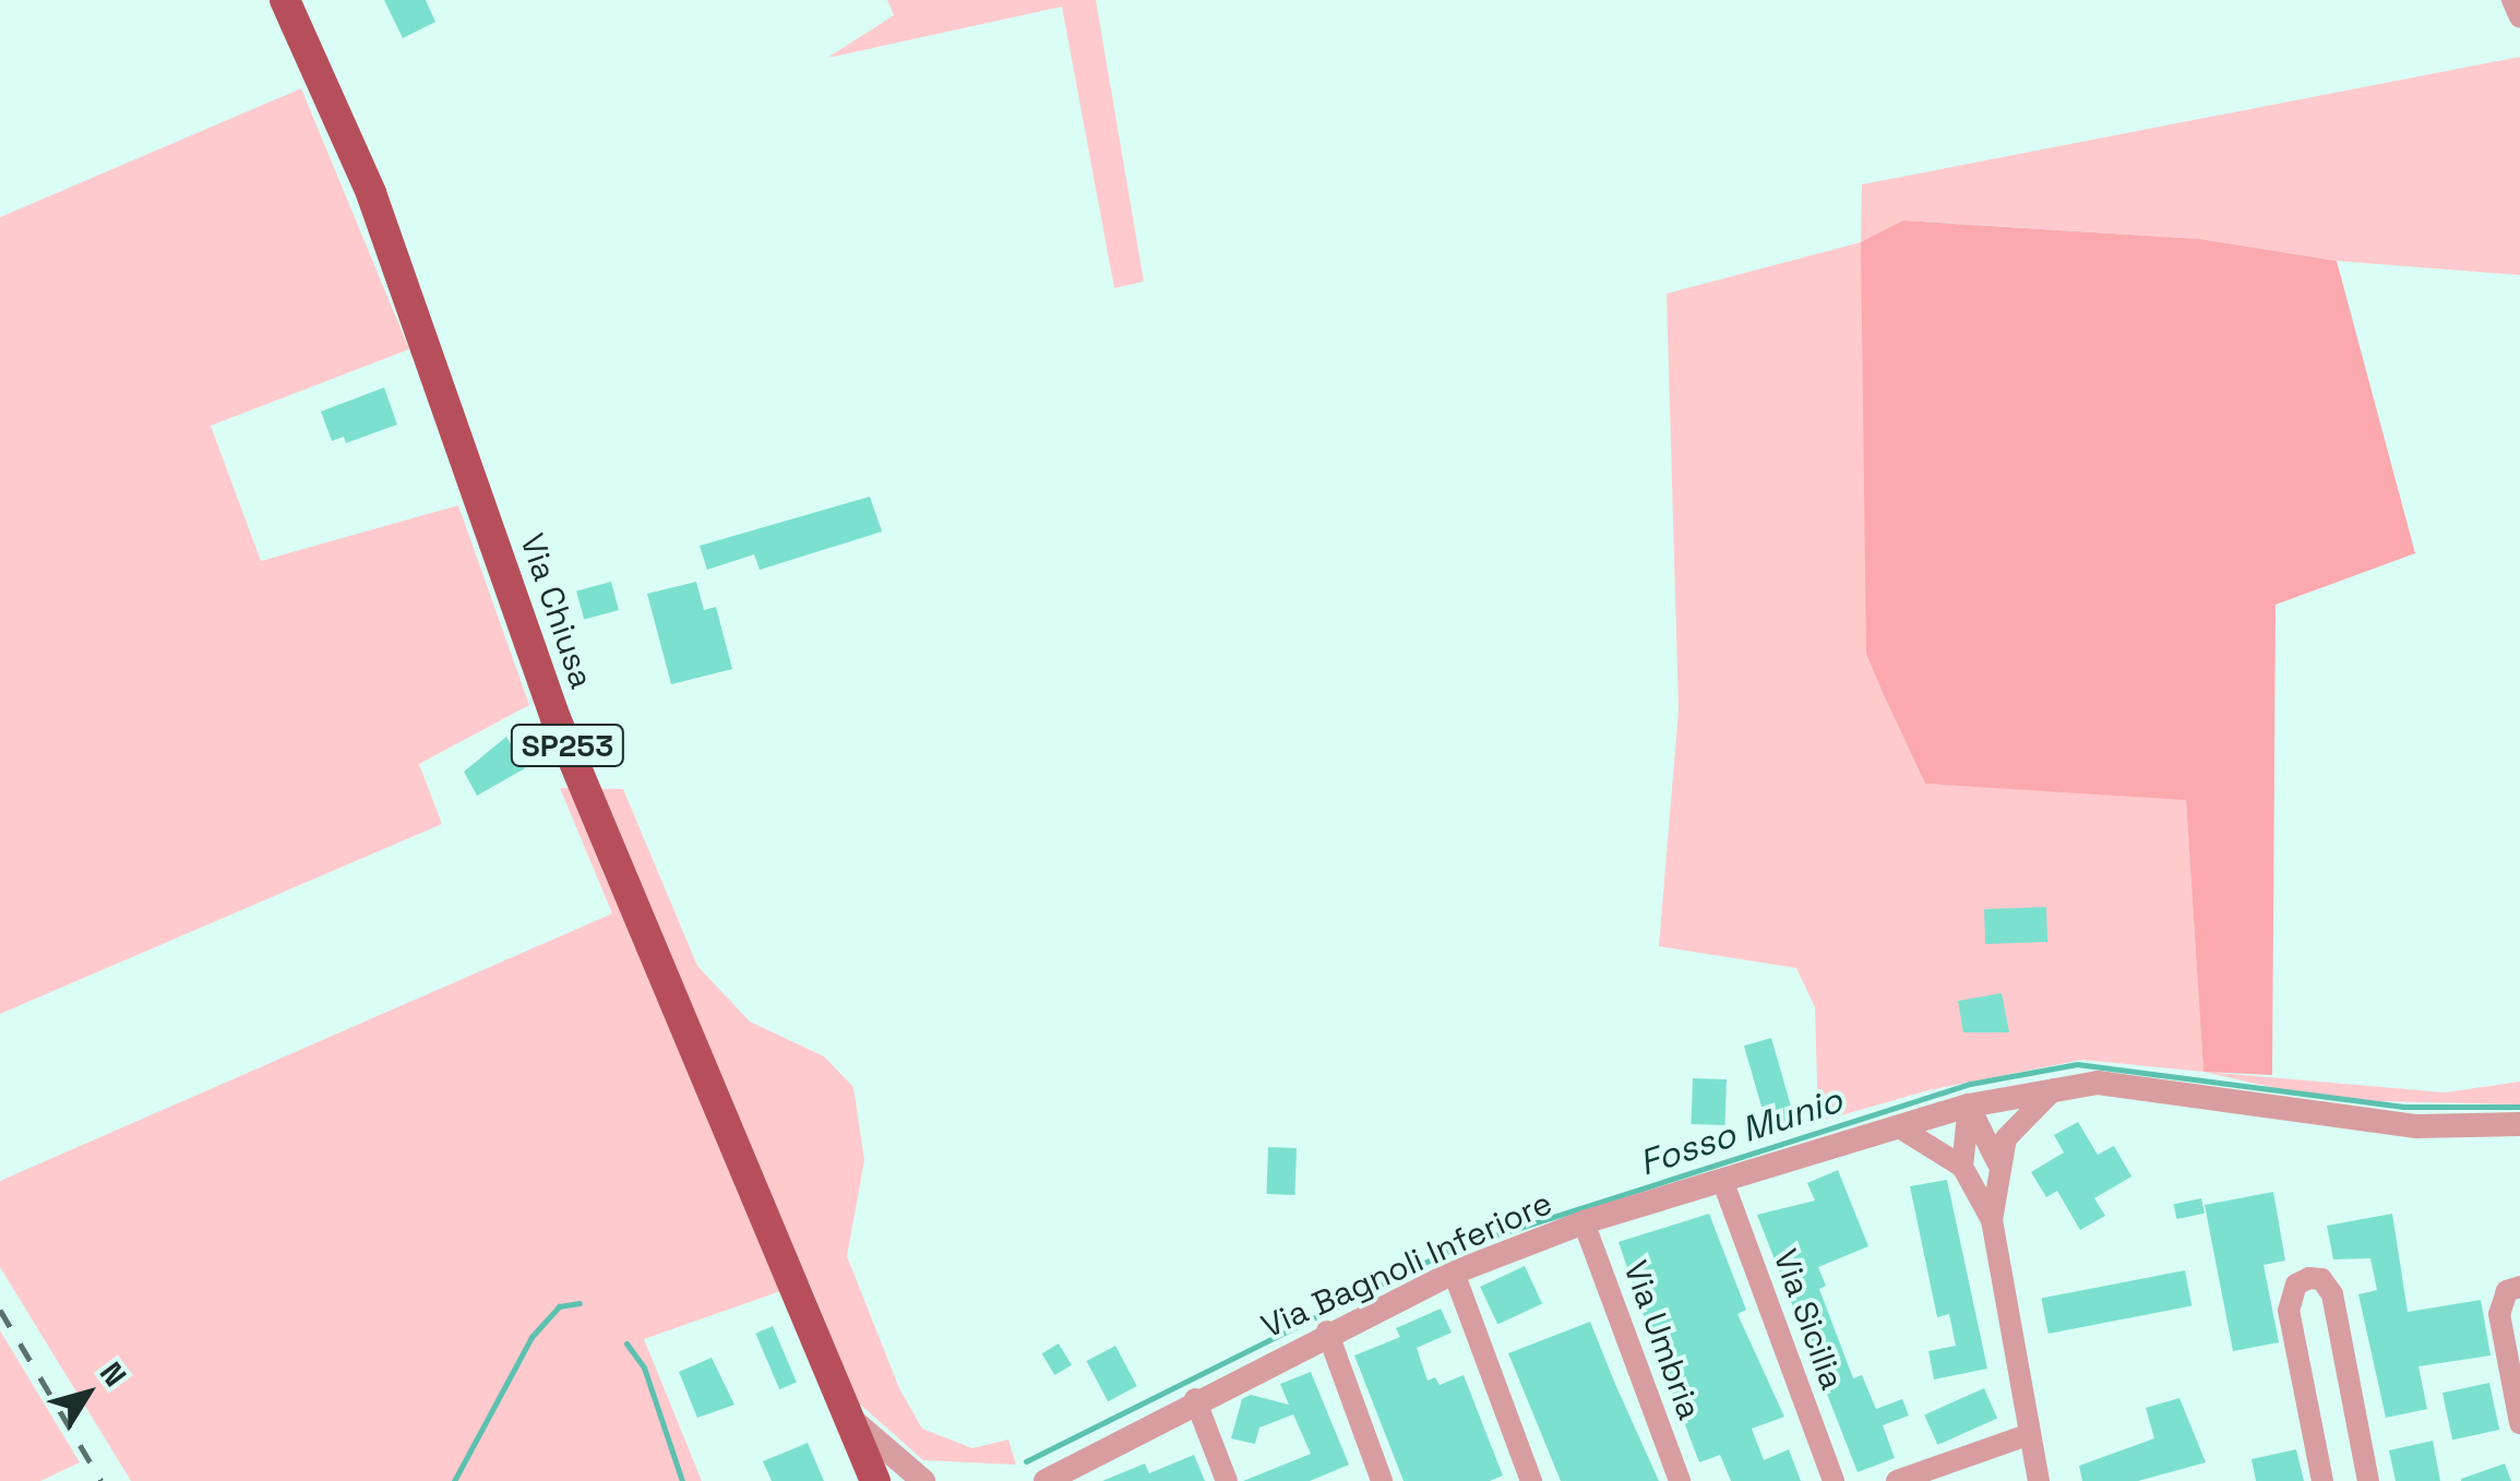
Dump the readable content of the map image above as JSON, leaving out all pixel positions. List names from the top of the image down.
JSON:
{
  "streets": {
    "main road": ["Via Chiusa", "SP253"],
    "street": ["Via Bagnoli Inferiore", "Via Sicilia", "Via Umbria"]
  },
  "crossings": [
    ["Via Bagnoli Inferiore", "Via Sicilia"],
    ["Via Bagnoli Inferiore", "Via Umbria"]
  ],
  "water": ["Fosso Munio"],
  "north": "top right"
}
